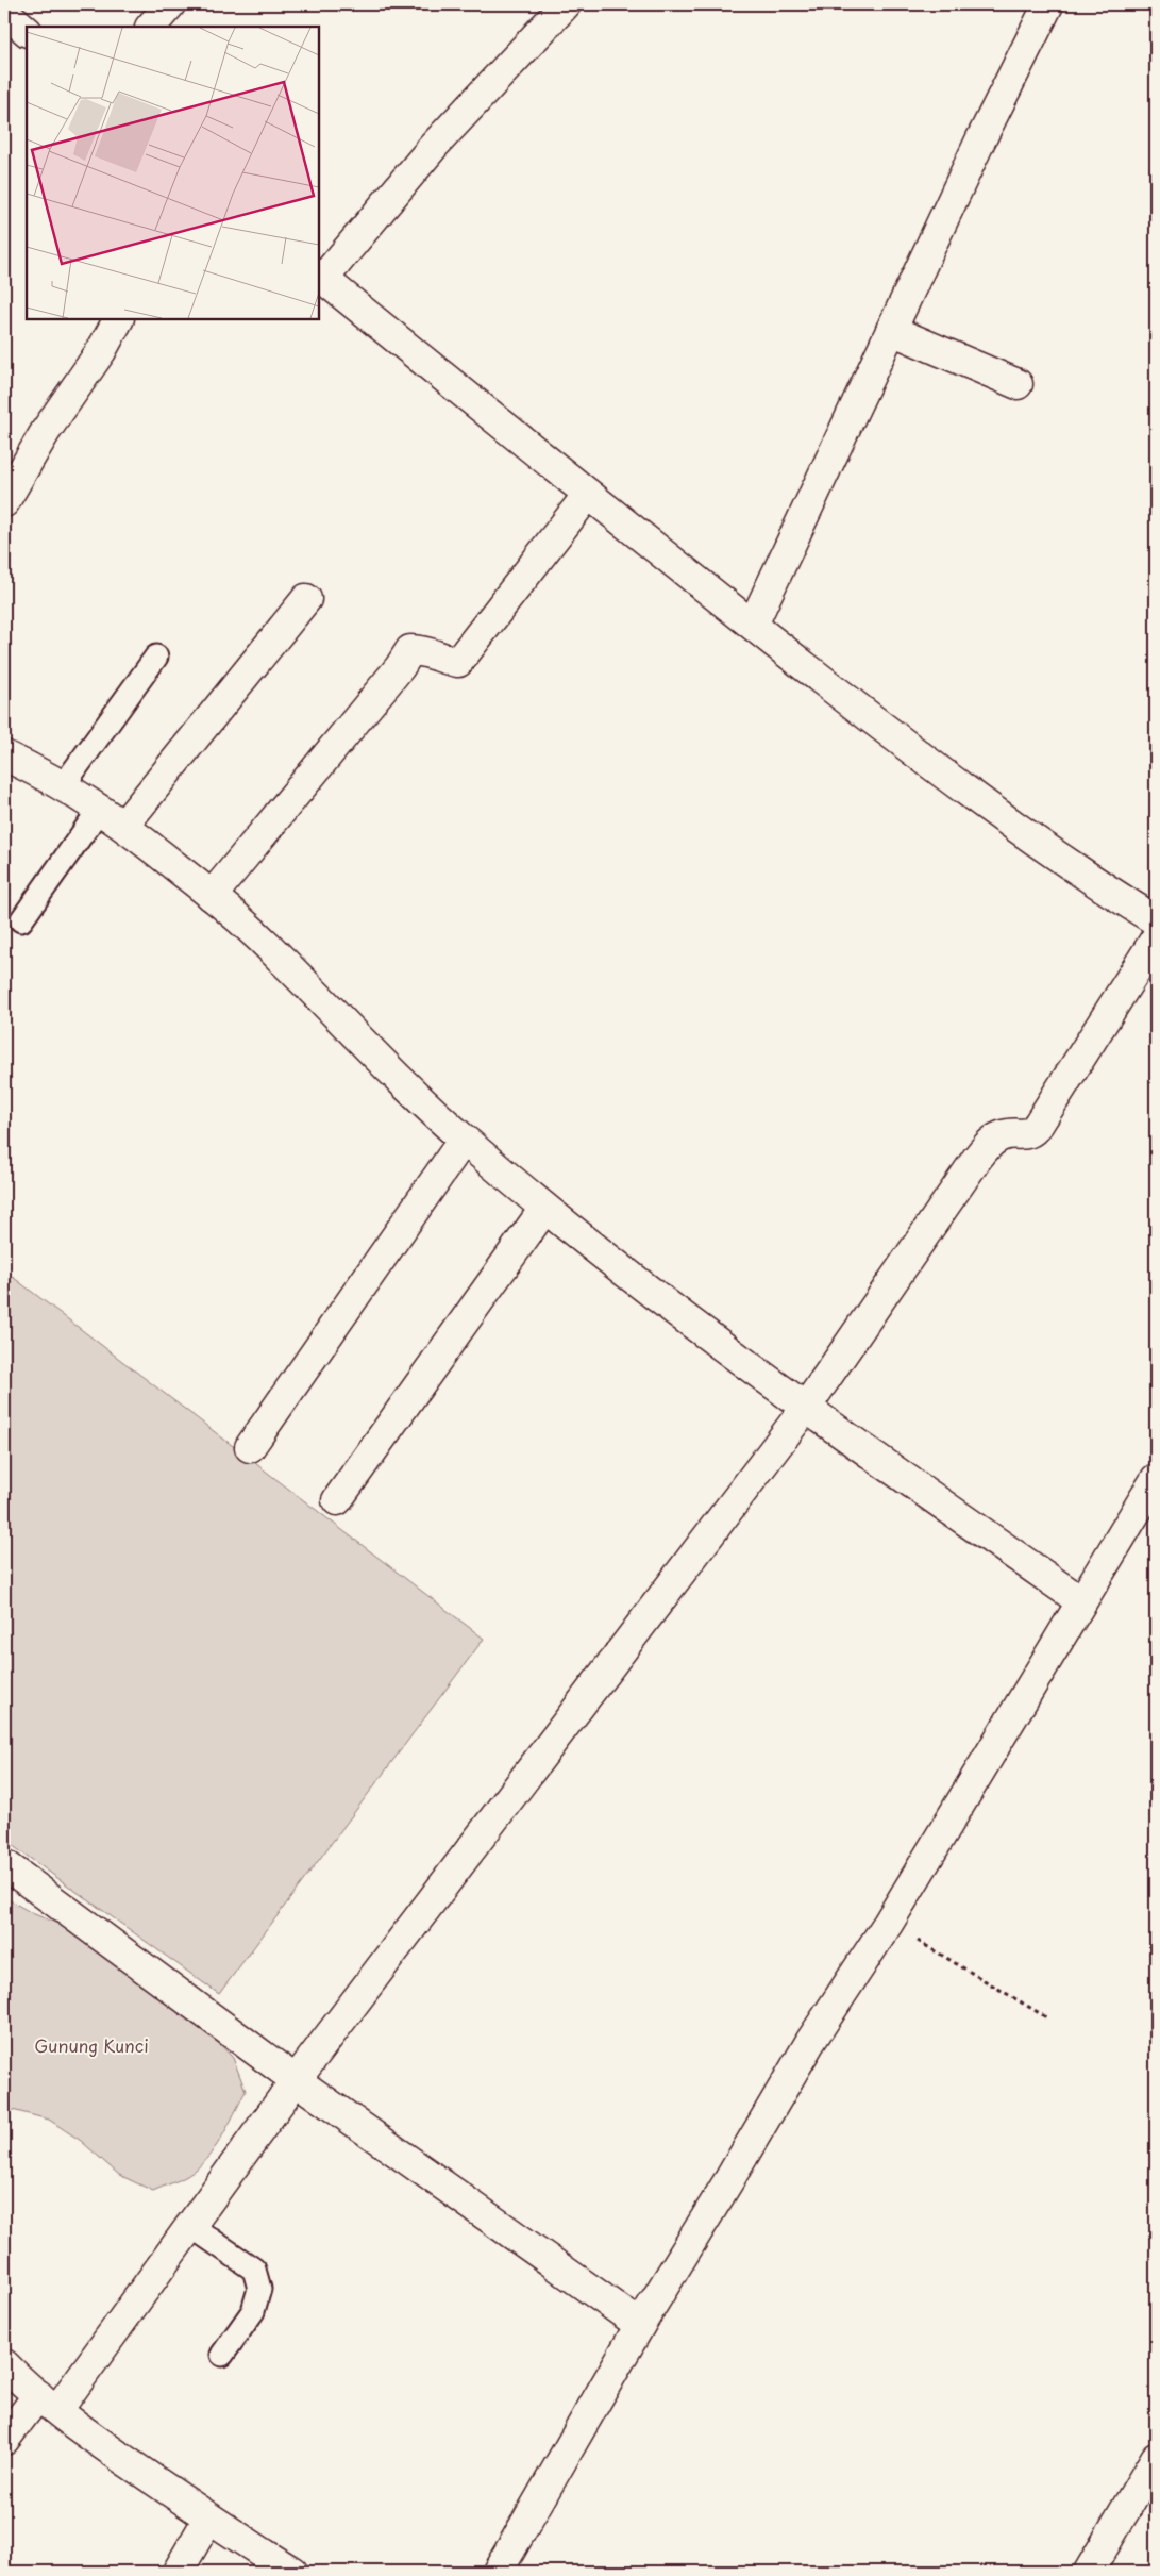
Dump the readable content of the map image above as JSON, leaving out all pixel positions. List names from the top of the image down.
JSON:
{
  "parks": ["Gunung Kunci"]
}
